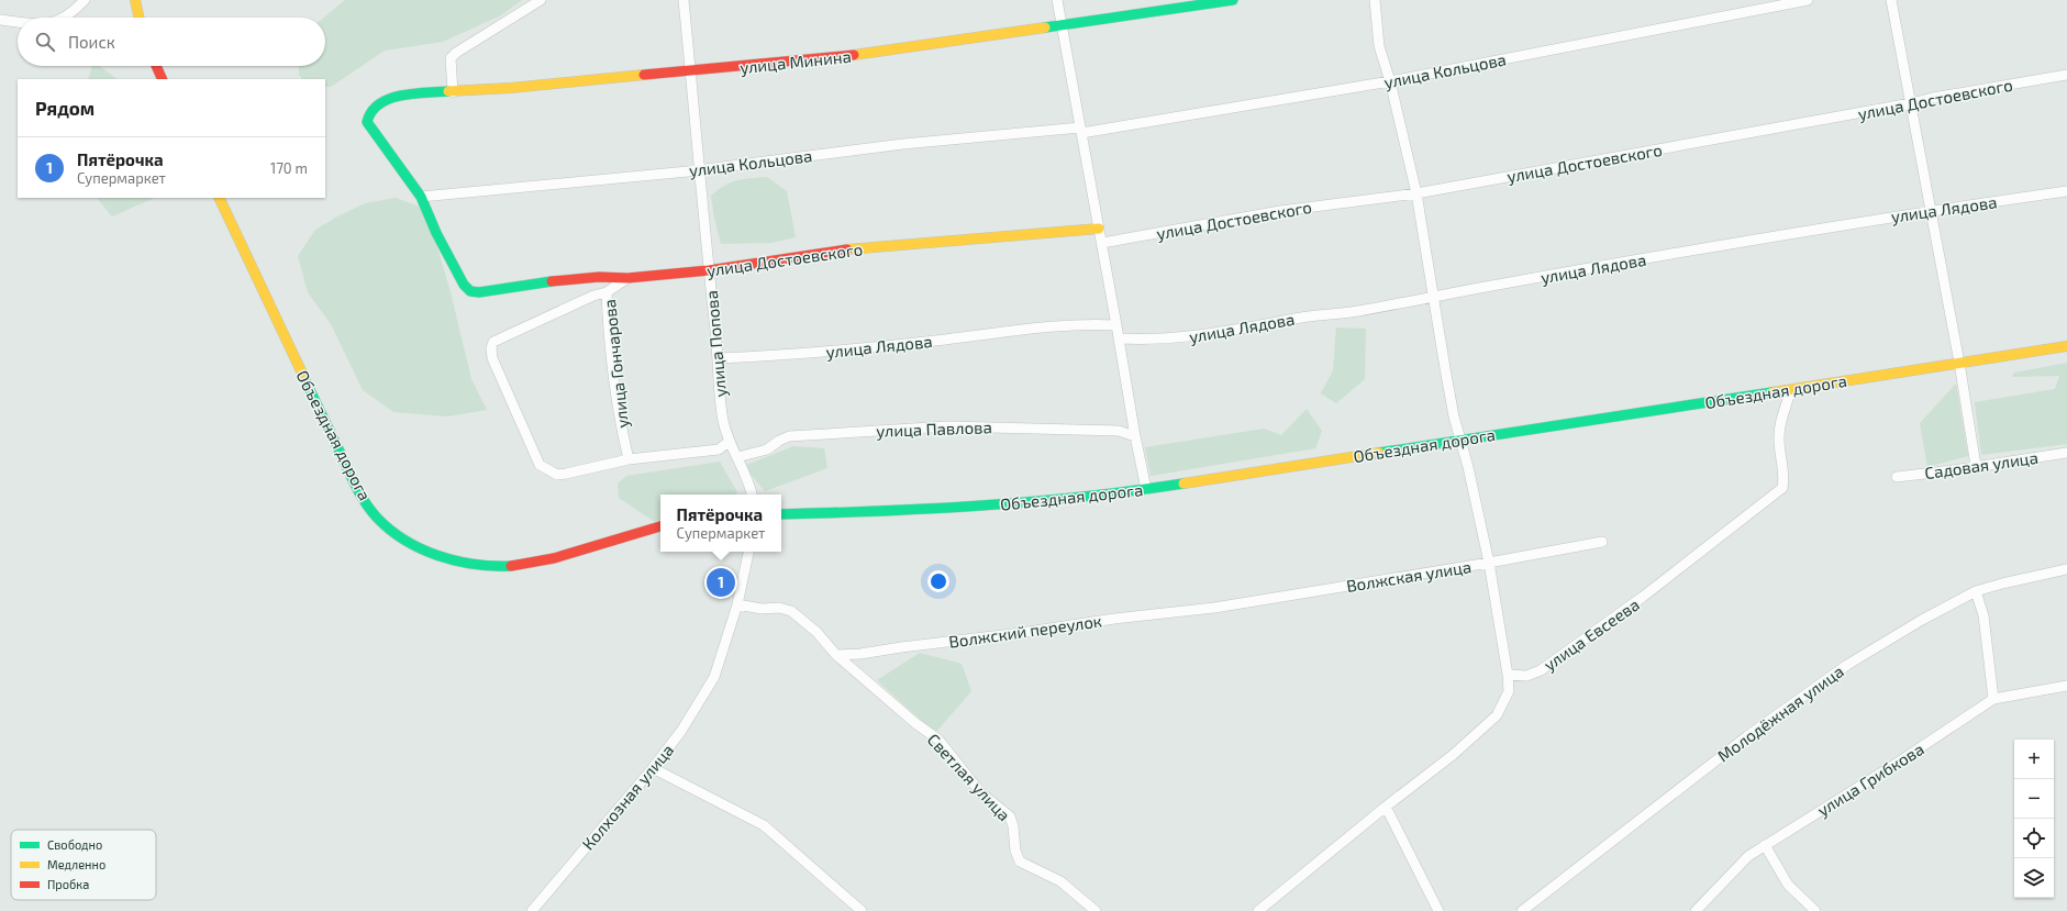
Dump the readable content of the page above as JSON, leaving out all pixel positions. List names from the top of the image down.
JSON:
{
  "streets": {
    "main road": ["улица Минина", "улица Достоевского", "Объездная дорога"],
    "street": [
      "улица Кольцова",
      "улица Лядова",
      "улица Попова",
      "улица Гончарова",
      "улица Павлова",
      "Садовая улица",
      "Волжская улица",
      "Волжский переулок",
      "улица Евсеева",
      "Молодёжная улица",
      "Светлая улица",
      "улица Грибкова",
      "Колхозная улица"
    ]
  },
  "crossings": [
    ["улица Минина", "улица Кольцова"],
    ["улица Минина", "улица Достоевского"],
    ["улица Минина", "улица Попова"],
    ["улица Кольцова", "улица Достоевского"],
    ["улица Кольцова", "улица Попова"],
    ["улица Достоевского", "улица Попова"],
    ["улица Достоевского", "улица Гончарова"],
    ["улица Лядова", "улица Попова"],
    ["улица Попова", "улица Павлова"],
    ["Объездная дорога", "улица Евсеева"],
    ["Волжская улица", "Волжский переулок"],
    ["Волжский переулок", "Светлая улица"],
    ["Светлая улица", "Колхозная улица"]
  ],
  "legend": ["Свободно", "Медленно", "Пробка"],
  "page": {
    "search": "Поиск",
    "heading": "Рядом",
    "list": [
      {
        "mark": "1",
        "name": "Пятёрочка",
        "note": "Супермаркет",
        "value": "170 m"
      }
    ],
    "popup": ["Пятёрочка", "Супермаркет"],
    "pins": "1",
    "map_buttons": ["+", "−"]
  }
}
